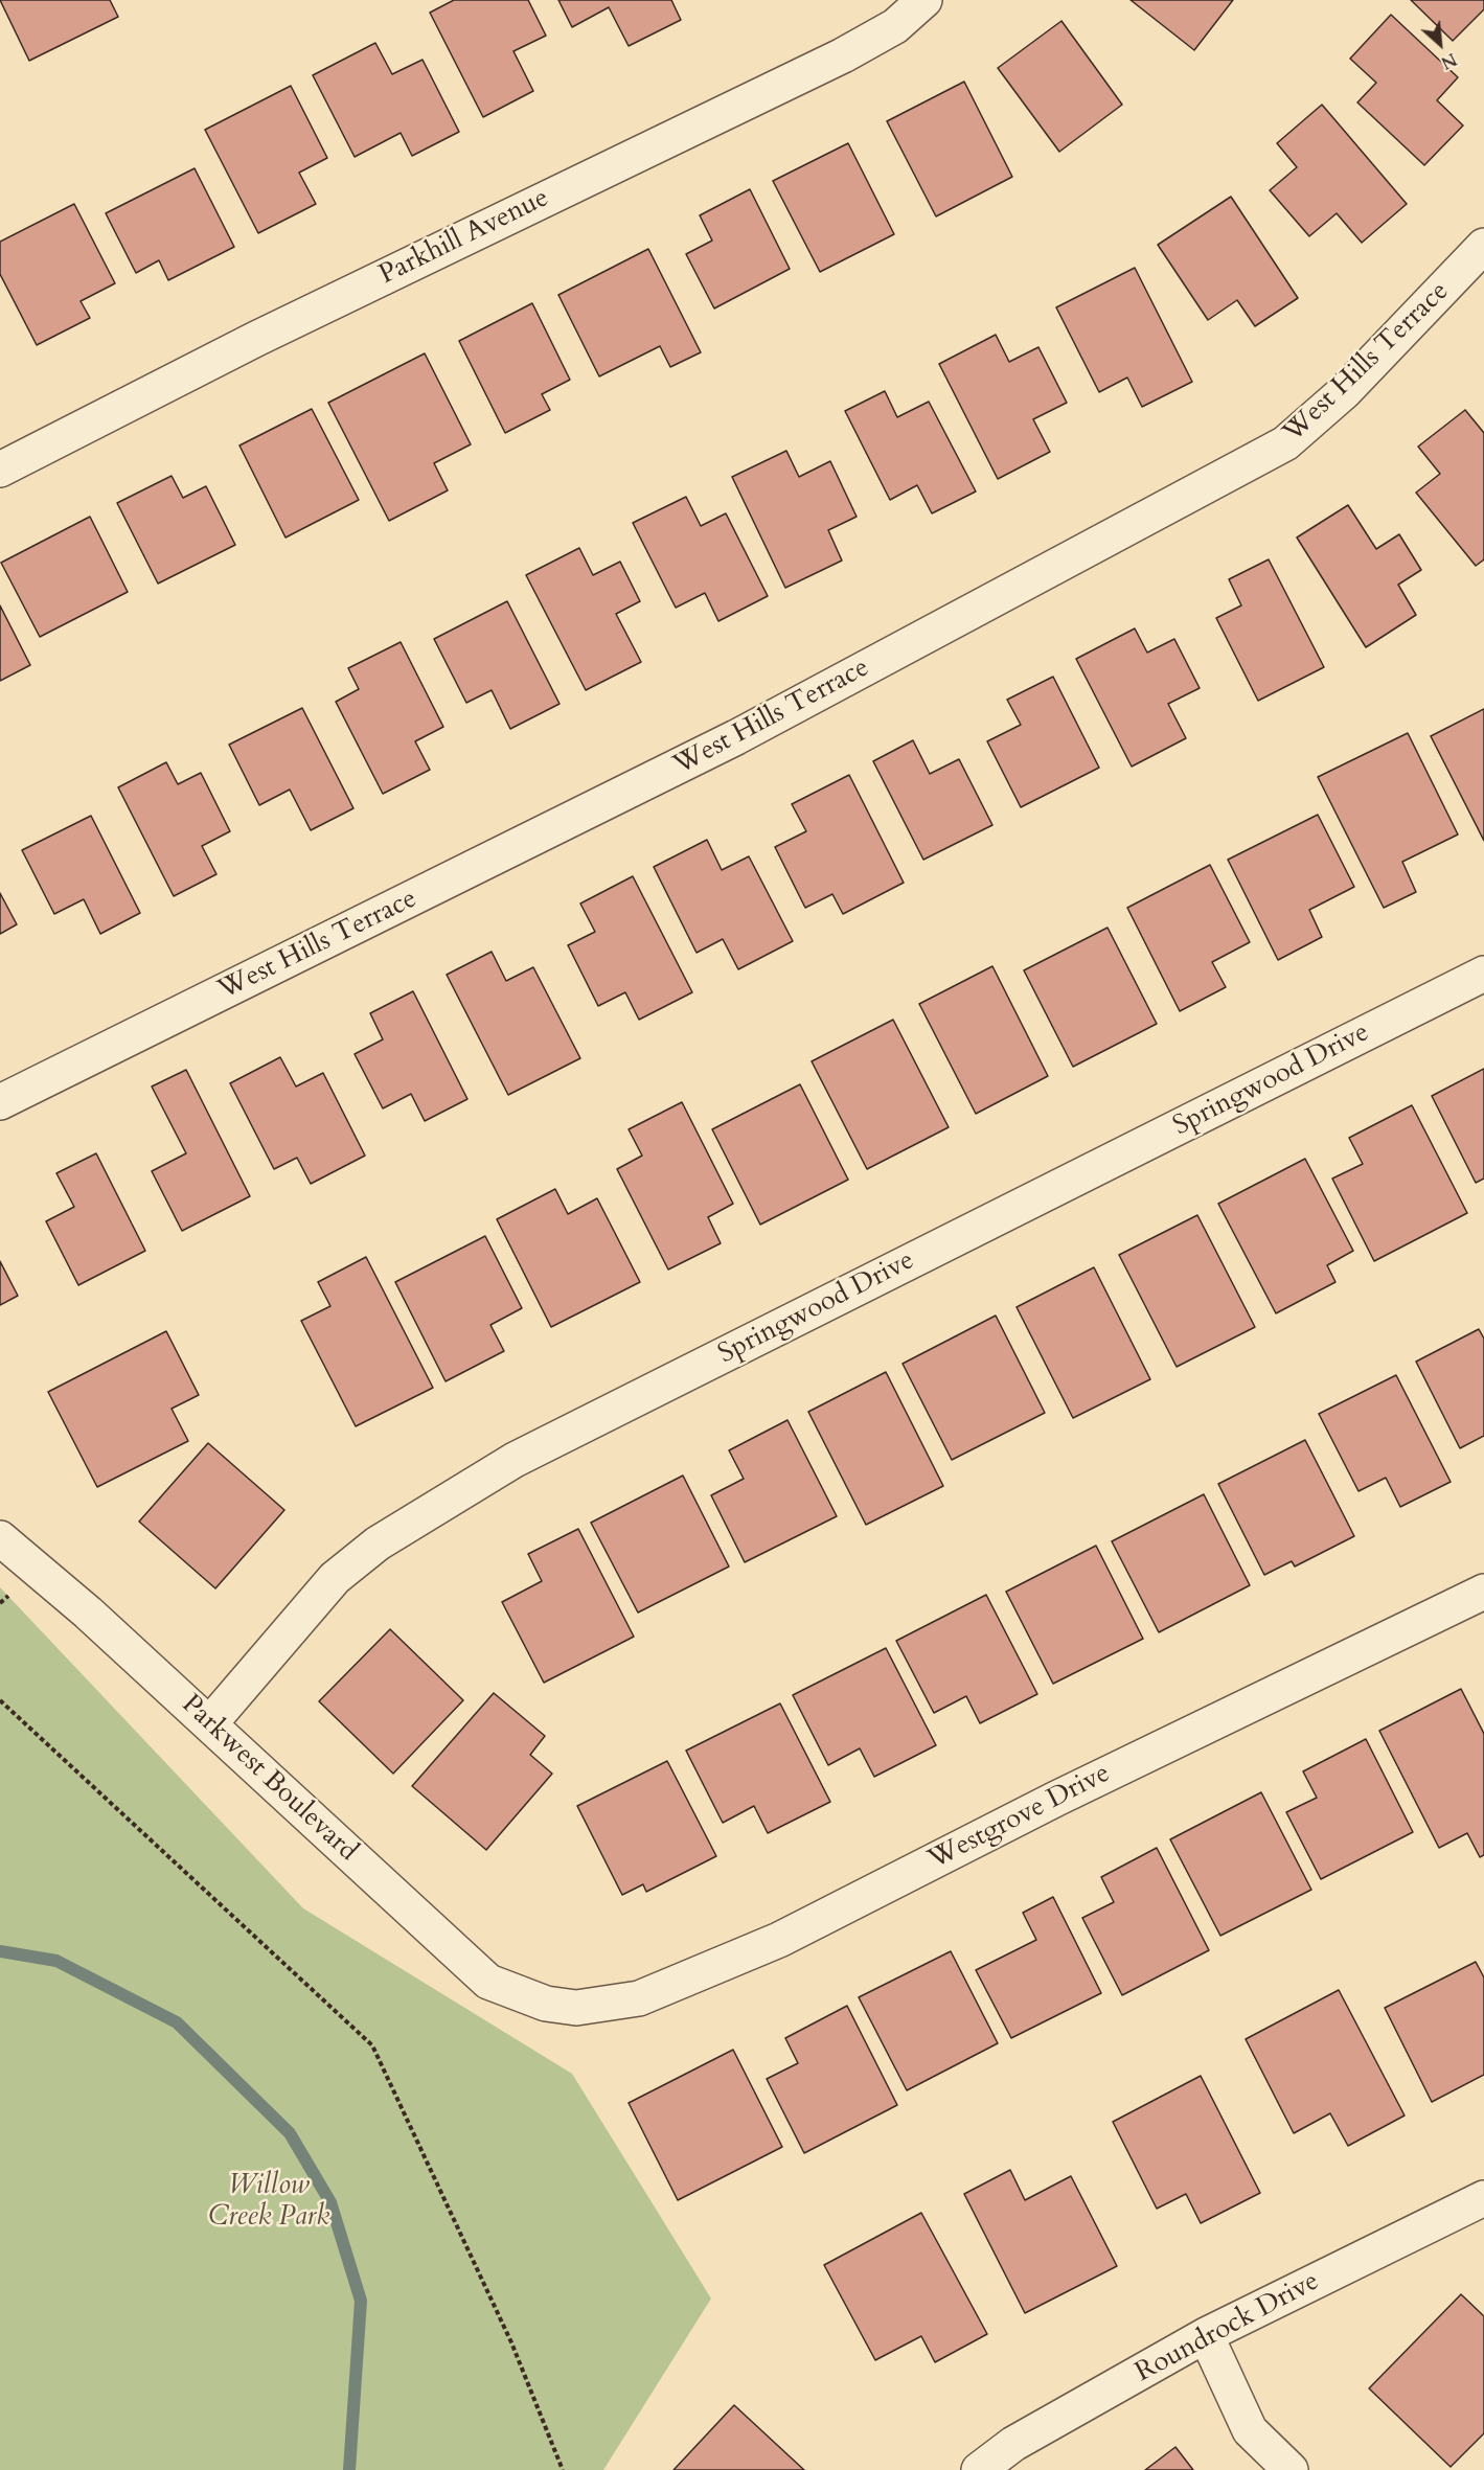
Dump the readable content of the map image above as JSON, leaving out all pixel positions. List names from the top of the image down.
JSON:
{
  "streets": {
    "street": [
      "Parkhill Avenue",
      "West Hills Terrace",
      "Springwood Drive",
      "Parkwest Boulevard",
      "Westgrove Drive",
      "Roundrock Drive"
    ]
  },
  "crossings": [
    ["Springwood Drive", "Parkwest Boulevard"],
    ["Parkwest Boulevard", "Westgrove Drive"]
  ],
  "parks": ["Willow Creek Park"],
  "north": "bottom right"
}
